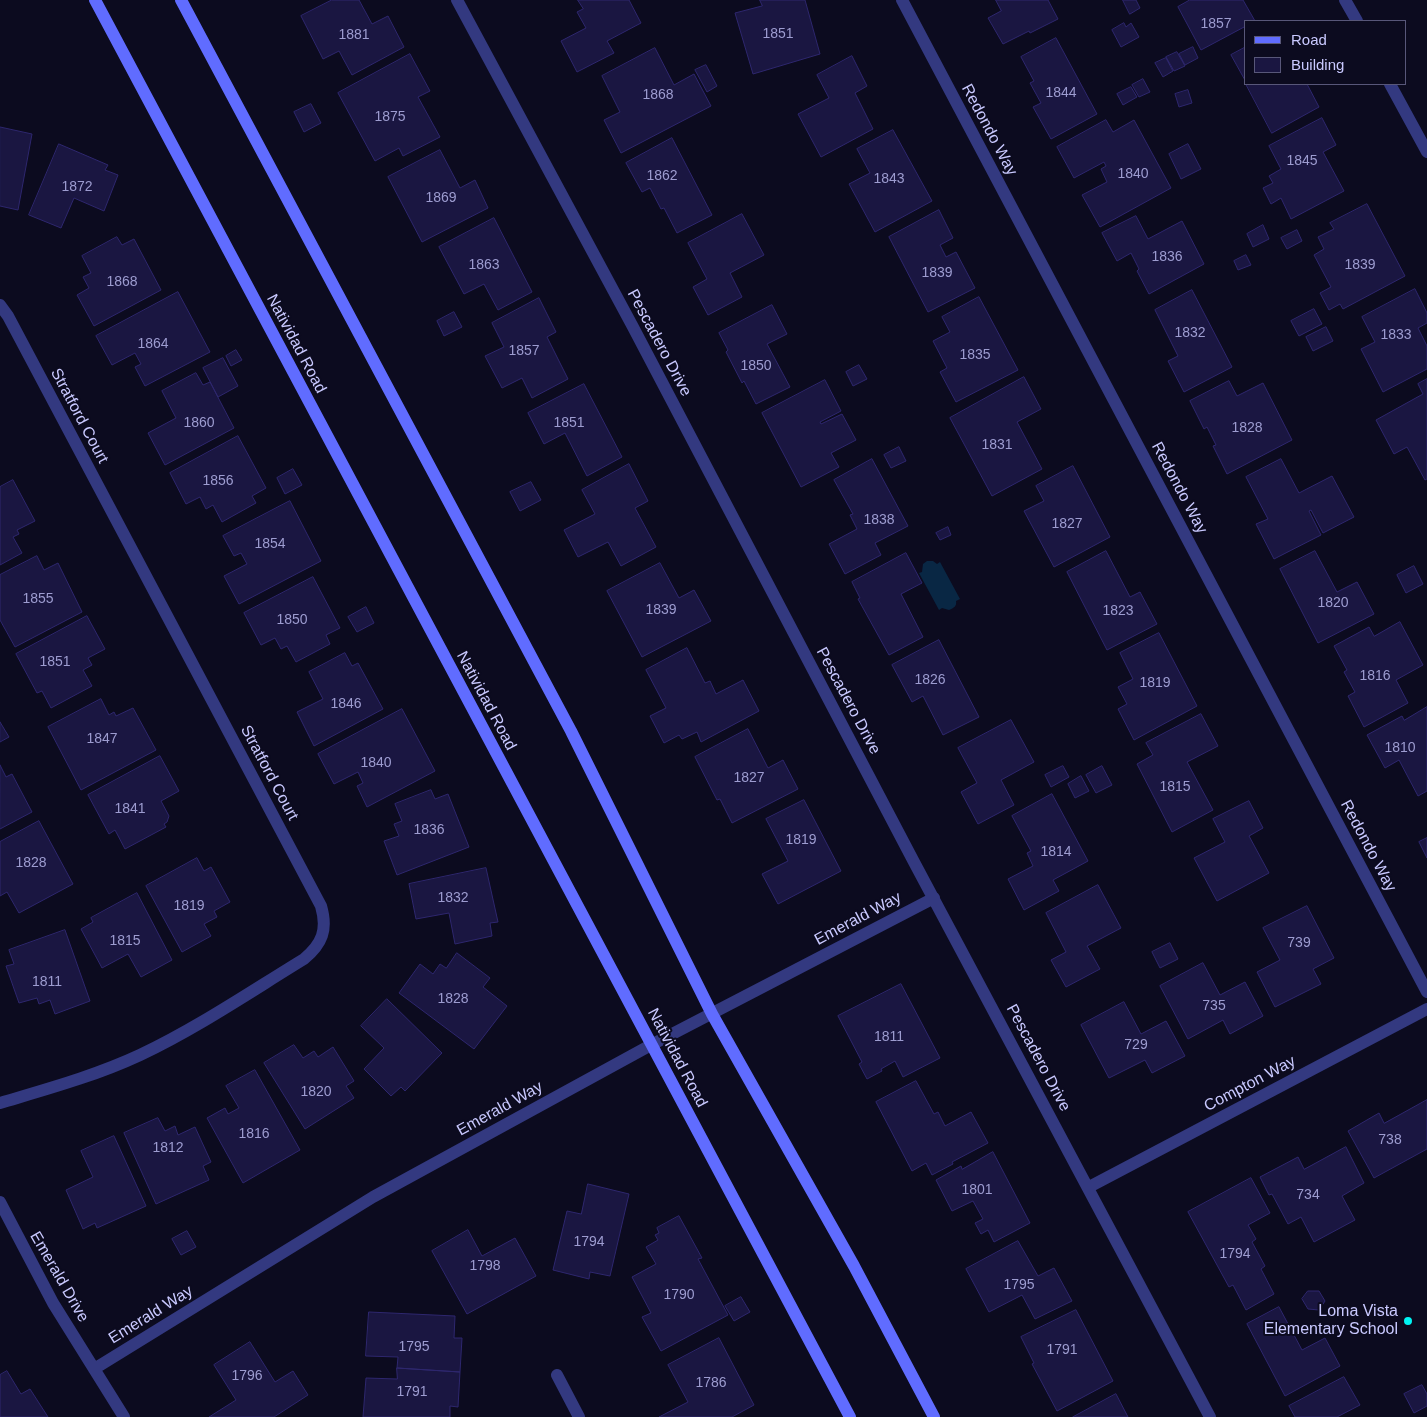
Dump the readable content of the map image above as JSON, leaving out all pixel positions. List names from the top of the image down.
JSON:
{
  "streets": {
    "main road": ["Natividad Road"],
    "street": [
      "Redondo Way",
      "Pescadero Drive",
      "Stratford Court",
      "Emerald Way",
      "Compton Way",
      "Emerald Drive"
    ]
  },
  "crossings": [
    ["Pescadero Drive", "Emerald Way"],
    ["Pescadero Drive", "Compton Way"],
    ["Natividad Road", "Emerald Way"],
    ["Emerald Way", "Emerald Drive"]
  ],
  "places": ["Loma Vista Elementary School"],
  "house_numbers": [
    "1857",
    "1851",
    "1881",
    "1844",
    "1868",
    "1875",
    "1845",
    "1840",
    "1862",
    "1843",
    "1872",
    "1869",
    "1836",
    "1863",
    "1839",
    "1839",
    "1868",
    "1832",
    "1833",
    "1864",
    "1857",
    "1835",
    "1850",
    "1860",
    "1851",
    "1828",
    "1831",
    "1856",
    "1838",
    "1827",
    "1854",
    "1855",
    "1820",
    "1839",
    "1823",
    "1850",
    "1851",
    "1816",
    "1826",
    "1819",
    "1846",
    "1847",
    "1810",
    "1840",
    "1827",
    "1815",
    "1841",
    "1836",
    "1819",
    "1814",
    "1828",
    "1832",
    "1819",
    "1815",
    "739",
    "1811",
    "1828",
    "735",
    "1811",
    "729",
    "1820",
    "1816",
    "738",
    "1812",
    "1801",
    "734",
    "1794",
    "1794",
    "1798",
    "1795",
    "1790",
    "1795",
    "1791",
    "1796",
    "1786",
    "1791"
  ],
  "legend": ["Road", "Building"]
}
